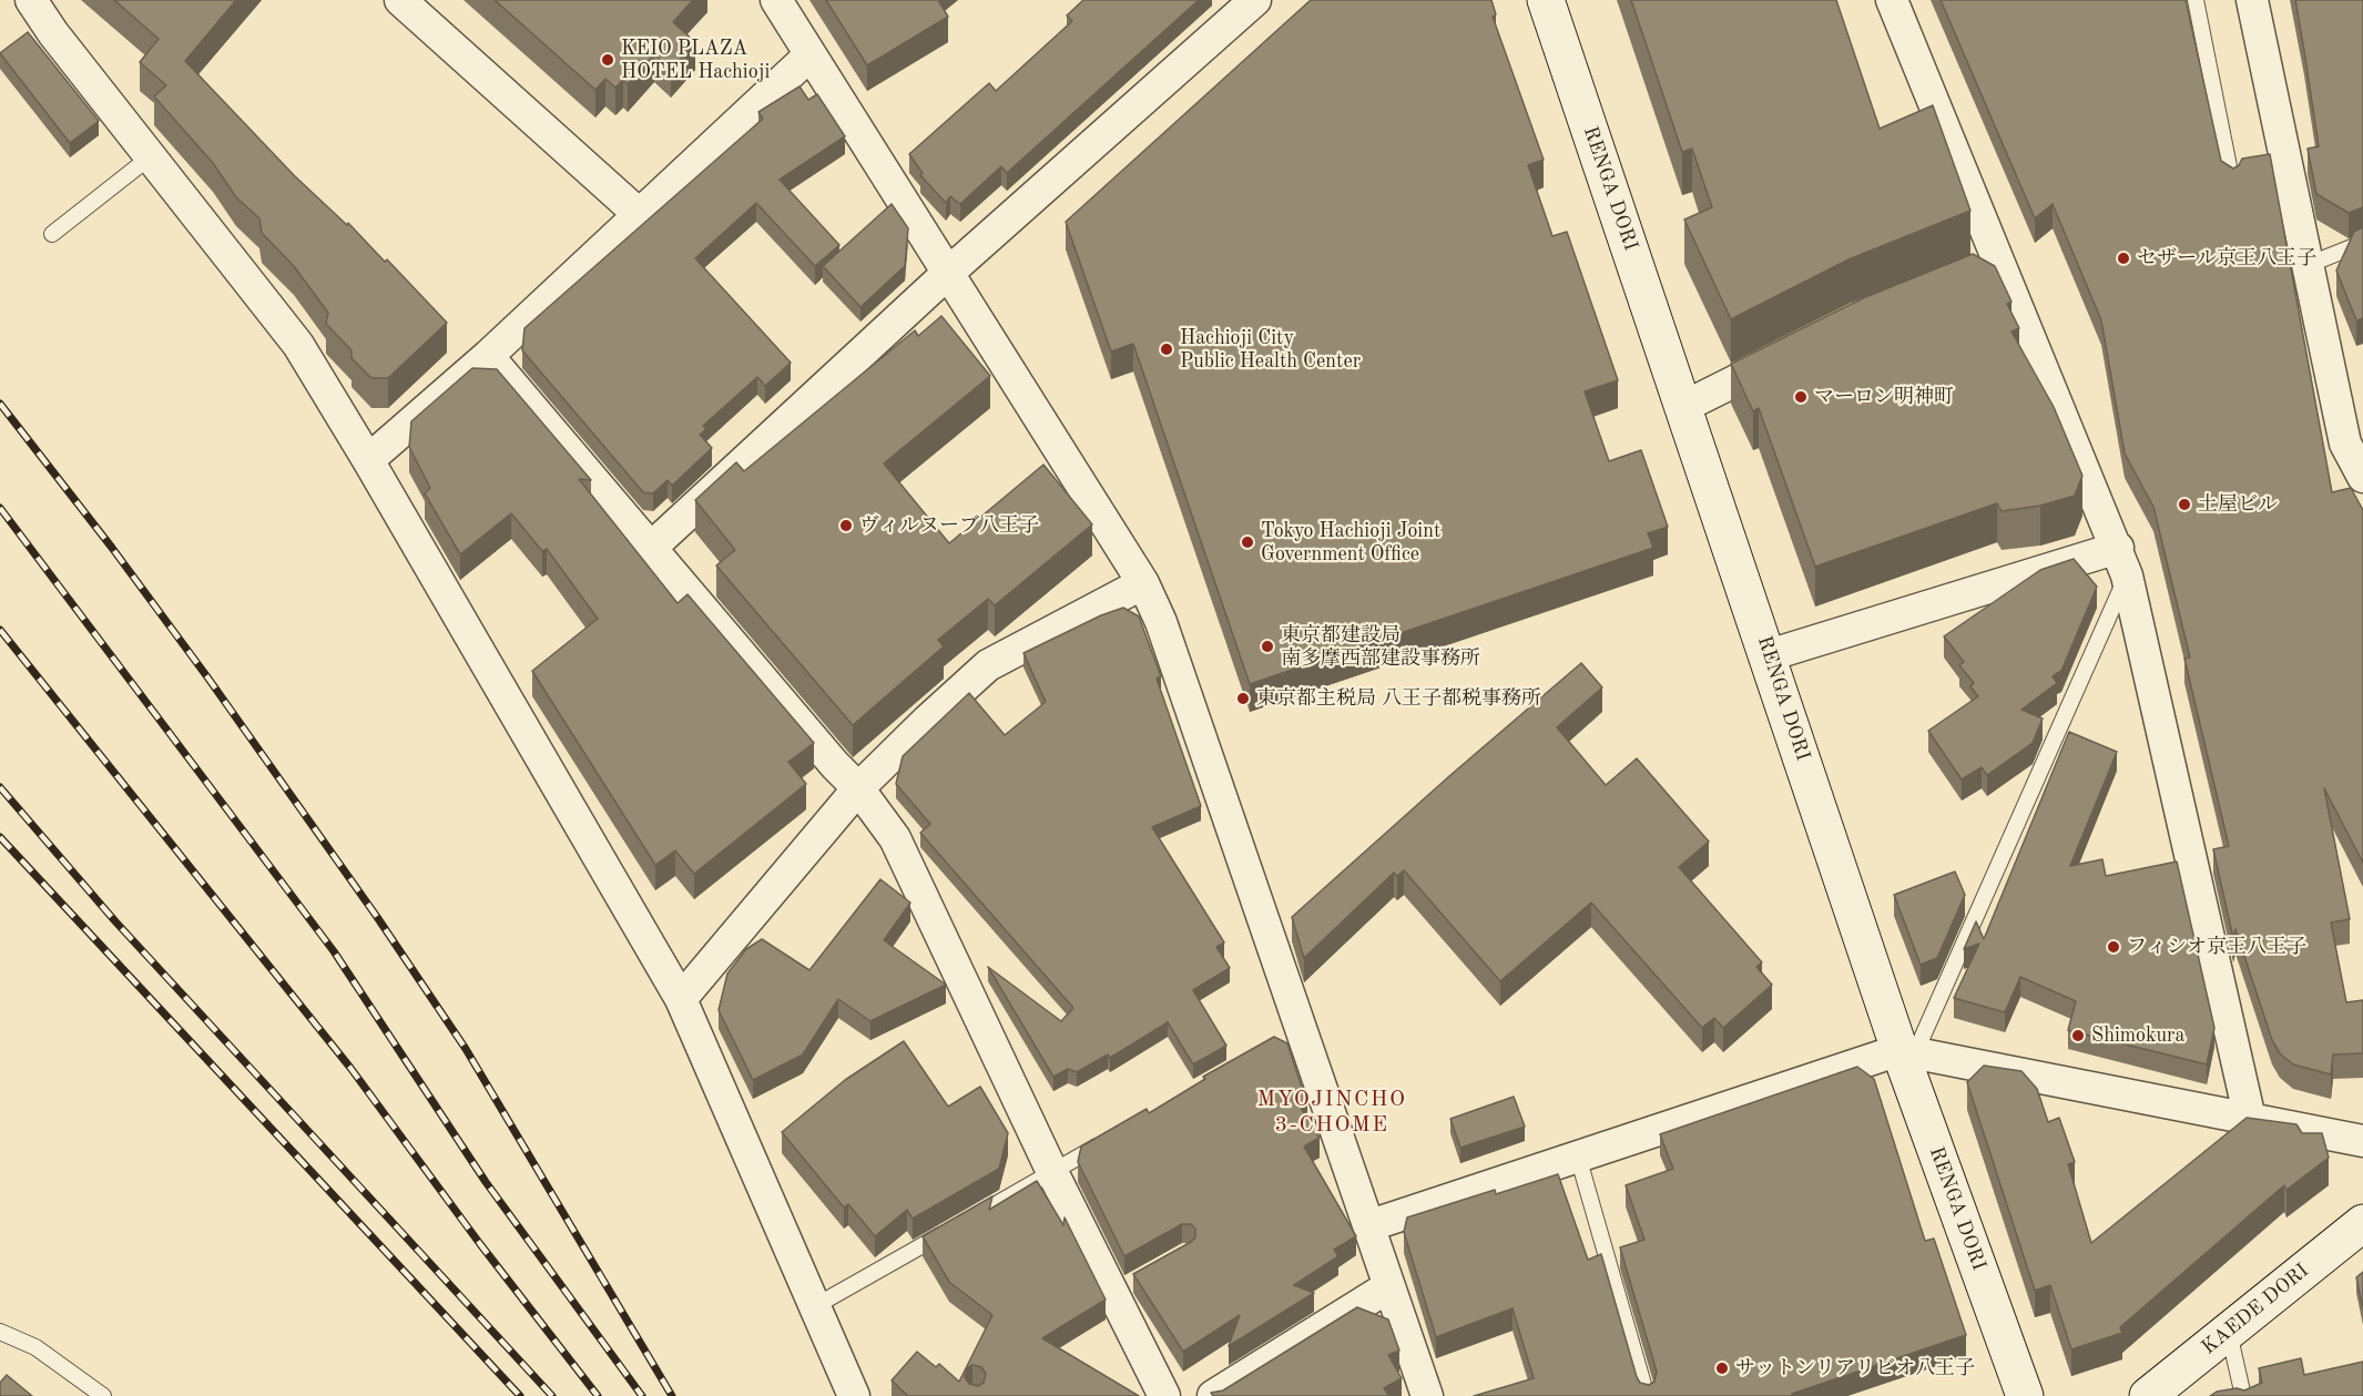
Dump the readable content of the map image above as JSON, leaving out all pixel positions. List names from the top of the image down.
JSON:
{
  "streets": {
    "street": ["RENGA DORI", "KAEDE DORI"]
  },
  "districts": ["MYOJINCHO 3-CHOME"],
  "places": [
    "KEIO PLAZA HOTEL Hachioji",
    "セザール京王八王子",
    "Hachioji City Public Health Center",
    "マーロン明神町",
    "土屋ビル",
    "ヴィルヌーブ八王子",
    "Tokyo Hachioji Joint Government Office",
    "東京都建設局 南多摩西部建設事務所",
    "東京都主税局 八王子都税事務所",
    "フィシオ京王八王子",
    "Shimokura",
    "サットンリアリビオ八王子"
  ]
}
